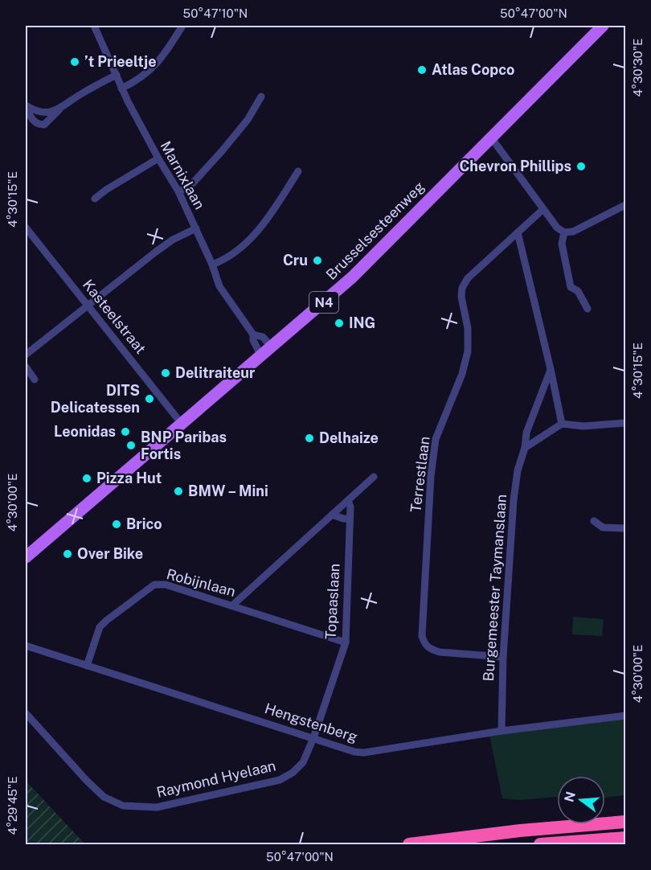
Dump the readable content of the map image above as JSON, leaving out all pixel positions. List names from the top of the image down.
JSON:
{
  "streets": {
    "main road": ["Brusselsesteenweg", "N4"],
    "street": [
      "Marnixlaan",
      "Kasteelstraat",
      "Terrestlaan",
      "Robijnlaan",
      "Burgemeester Taymanslaan",
      "Topaaslaan",
      "Hengstenberg",
      "Raymond Hyelaan"
    ]
  },
  "crossings": [
    ["Marnixlaan", "Brusselsesteenweg"],
    ["Brusselsesteenweg", "Kasteelstraat"],
    ["Terrestlaan", "Burgemeester Taymanslaan"],
    ["Robijnlaan", "Topaaslaan"],
    ["Robijnlaan", "Hengstenberg"],
    ["Burgemeester Taymanslaan", "Hengstenberg"],
    ["Topaaslaan", "Hengstenberg"],
    ["Topaaslaan", "Raymond Hyelaan"],
    ["Hengstenberg", "Raymond Hyelaan"]
  ],
  "places": [
    "’t Prieeltje",
    "Atlas Copco",
    "Chevron Phillips",
    "Cru",
    "ING",
    "Delitraiteur",
    "DITS Delicatessen",
    "Leonidas",
    "Delhaize",
    "BNP Paribas Fortis",
    "Pizza Hut",
    "BMW – Mini",
    "Brico",
    "Over Bike"
  ],
  "north": "left",
  "coordinates": [
    "50°47'10\"N",
    "50°47'00\"N",
    "4°30'30\"E",
    "4°30'15\"E",
    "4°30'00\"E",
    "4°29'45\"E"
  ]
}
